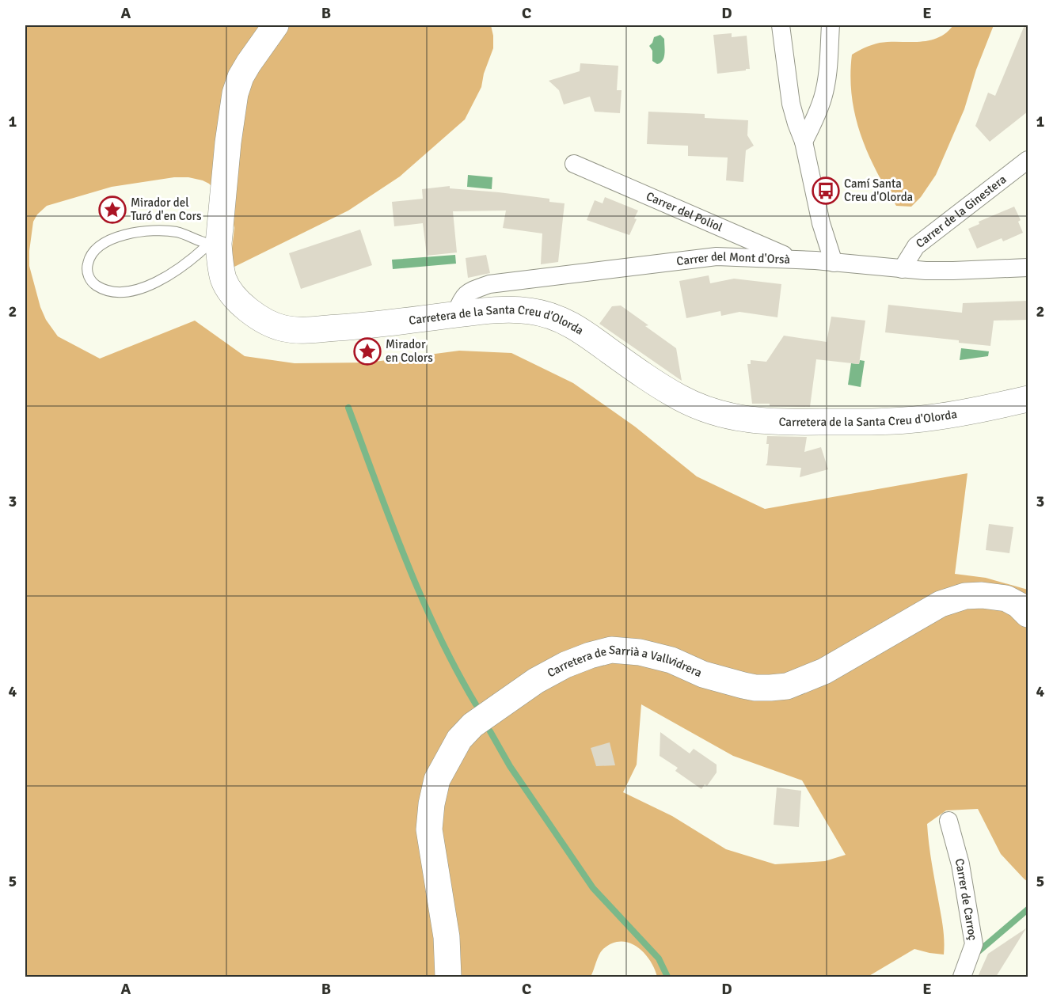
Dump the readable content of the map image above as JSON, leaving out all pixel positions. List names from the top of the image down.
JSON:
{
  "streets": {
    "main road": ["Carretera de la Santa Creu d'Olorda", "Carretera de Sarrià a Vallvidrera"],
    "street": [
      "Carrer de la Ginestera",
      "Carrer del Poliol",
      "Carrer del Mont d'Orsà",
      "Carrer de Carroç"
    ]
  },
  "crossings": [
    ["Carrer de la Ginestera", "Carrer del Mont d'Orsà"],
    ["Carrer del Poliol", "Carrer del Mont d'Orsà"],
    ["Carrer del Mont d'Orsà", "Carretera de la Santa Creu d'Olorda"]
  ],
  "places": {
    "bus stop": ["Camí Santa Creu d'Olorda"],
    "place": ["Mirador del Turó d'en Cors", "Mirador en Colors"]
  },
  "grid": {
    "columns": [
      "A",
      "B",
      "C",
      "D",
      "E"
    ],
    "rows": [
      "1",
      "2",
      "3",
      "4",
      "5"
    ]
  }
}
